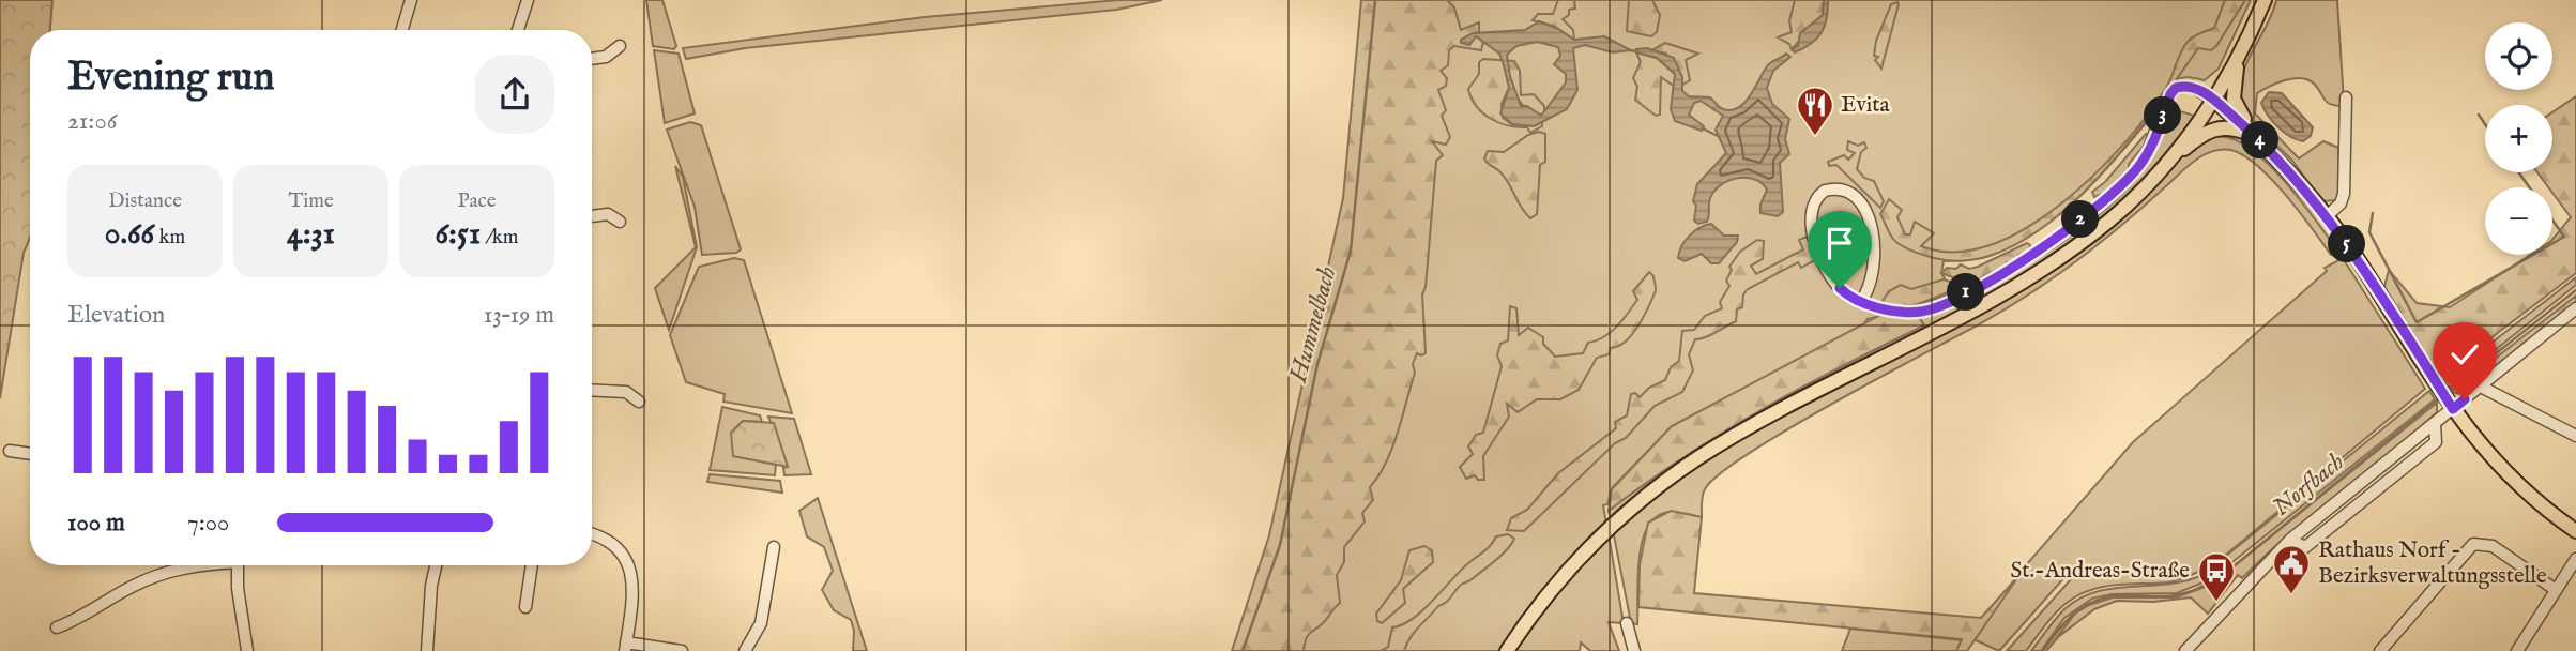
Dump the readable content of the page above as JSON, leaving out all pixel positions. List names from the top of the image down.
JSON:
{
  "water": ["Hummelbach", "Norfbach"],
  "places": {
    "restaurant": ["Evita"],
    "public building": ["Rathaus Norf - Bezirksverwaltungsstelle"],
    "bus stop": ["St.-Andreas-Straße"]
  },
  "page": {
    "map_buttons": ["+", "−"],
    "heading": ["Evening run", "21:06"],
    "pins": [
      "3",
      "4",
      "2",
      "5",
      "1"
    ],
    "stats": [
      ["Distance", "0.66 km"],
      ["Time", "4:31"],
      ["Pace", "6:51 /km"]
    ],
    "chart": ["Elevation", "13–19 m"],
    "list": [
      {
        "name": "100 m",
        "note": "7:00"
      }
    ]
  }
}
